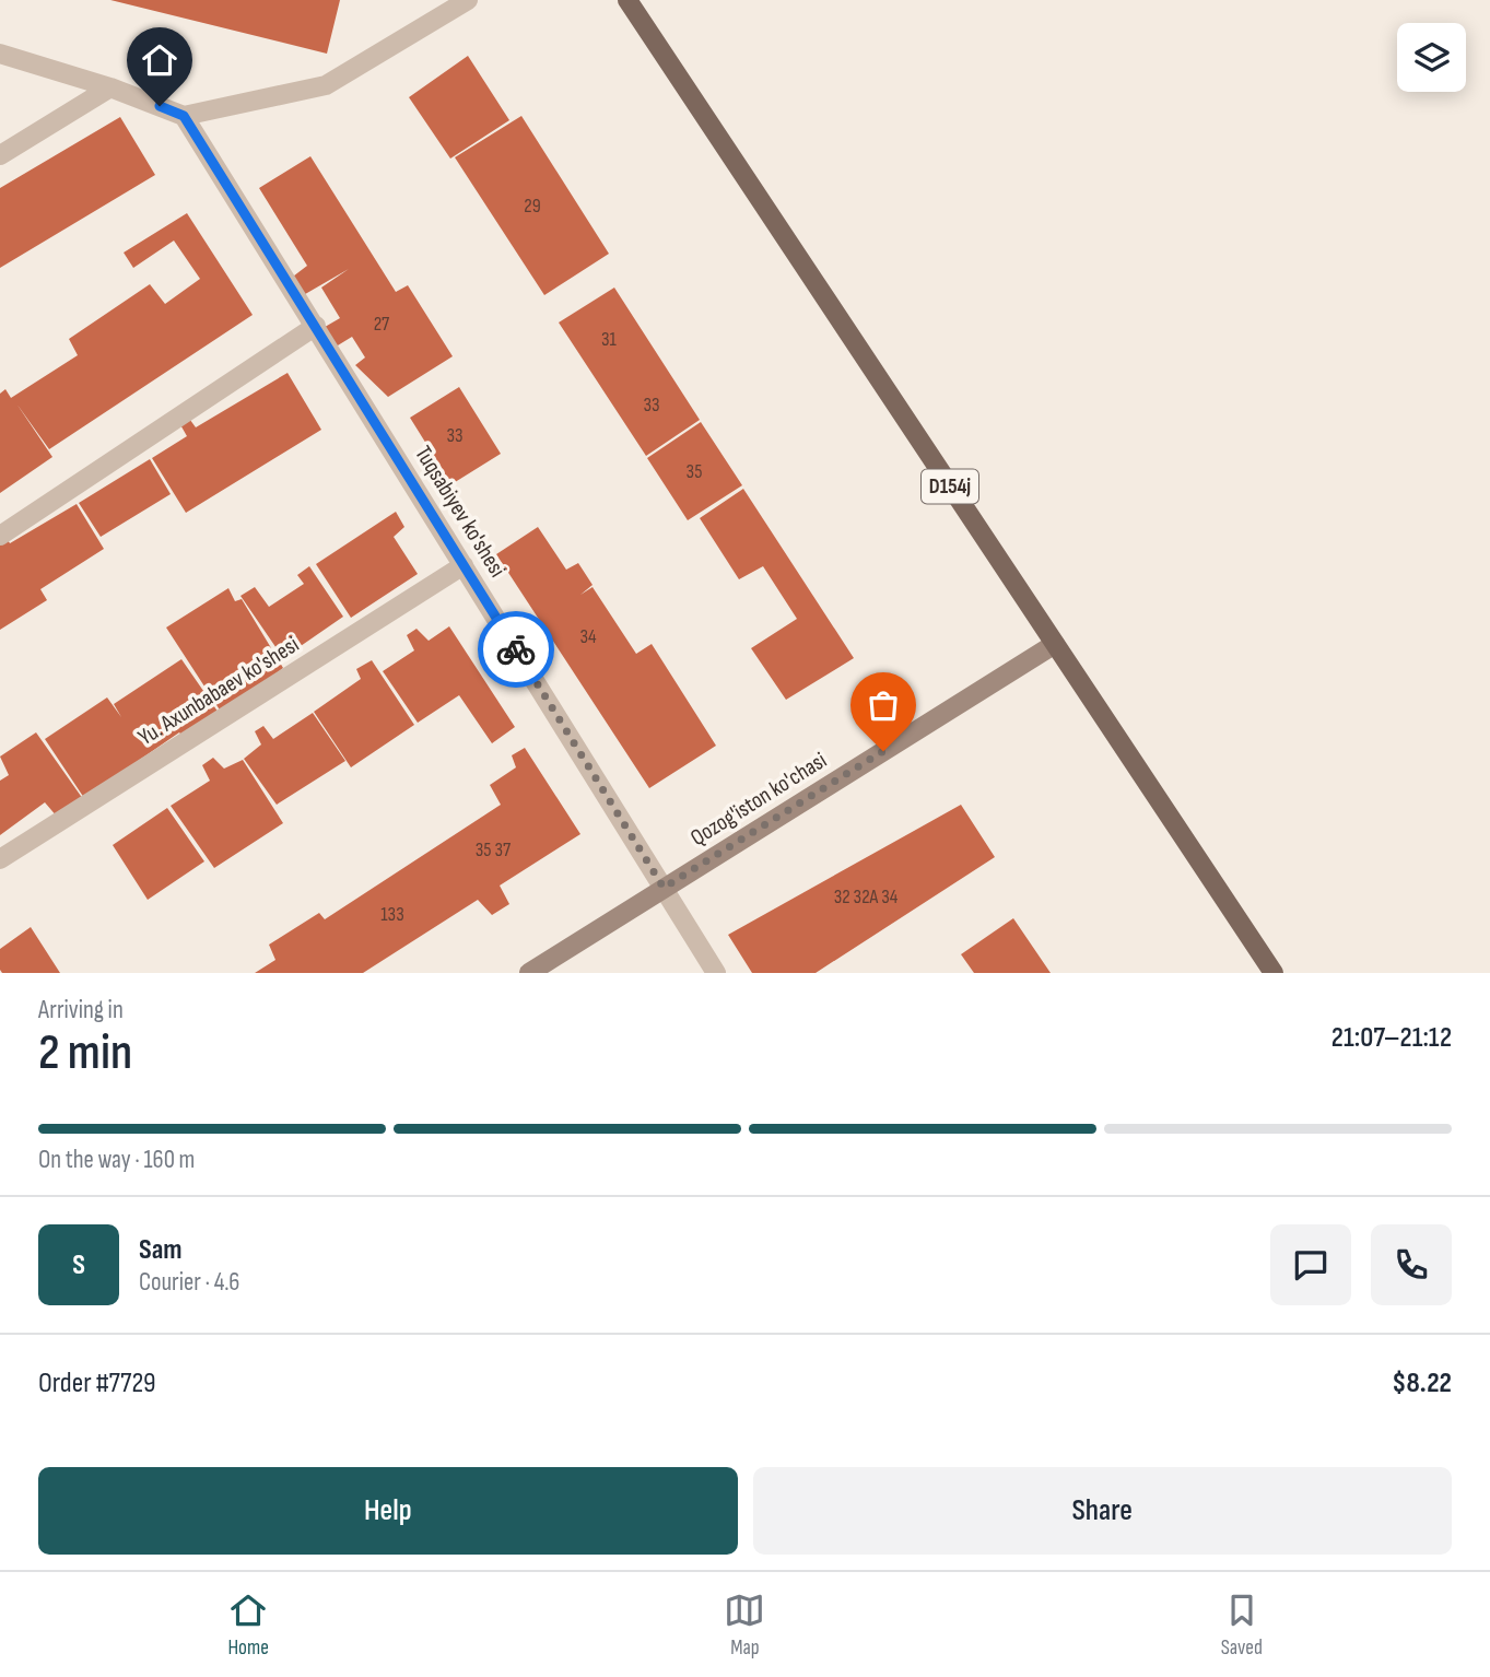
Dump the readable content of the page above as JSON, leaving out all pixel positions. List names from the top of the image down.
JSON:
{
  "streets": {
    "main road": ["D154j"],
    "street": ["Tuqsabiyev ko'shesi", "Yu. Axunbabaev ko'shesi", "Qozog'iston ko'chasi"]
  },
  "crossings": [
    ["D154j", "Qozog'iston ko'chasi"],
    ["Tuqsabiyev ko'shesi", "Yu. Axunbabaev ko'shesi"],
    ["Tuqsabiyev ko'shesi", "Qozog'iston ko'chasi"]
  ],
  "house_numbers": [
    "29",
    "27",
    "31",
    "33",
    "33",
    "35",
    "34",
    "35 37",
    "32 32A 34",
    "133"
  ],
  "page": {
    "heading": ["2 min", "Arriving in", "21:07–21:12"],
    "panel": [
      "Sam",
      "Courier · 4.6",
      "Order #7729",
      "$8.22"
    ],
    "bar": "On the way · 160 m",
    "round": "S",
    "buttons": ["Help", "Share"],
    "tabs": ["Home", "Map", "Saved"]
  }
}
